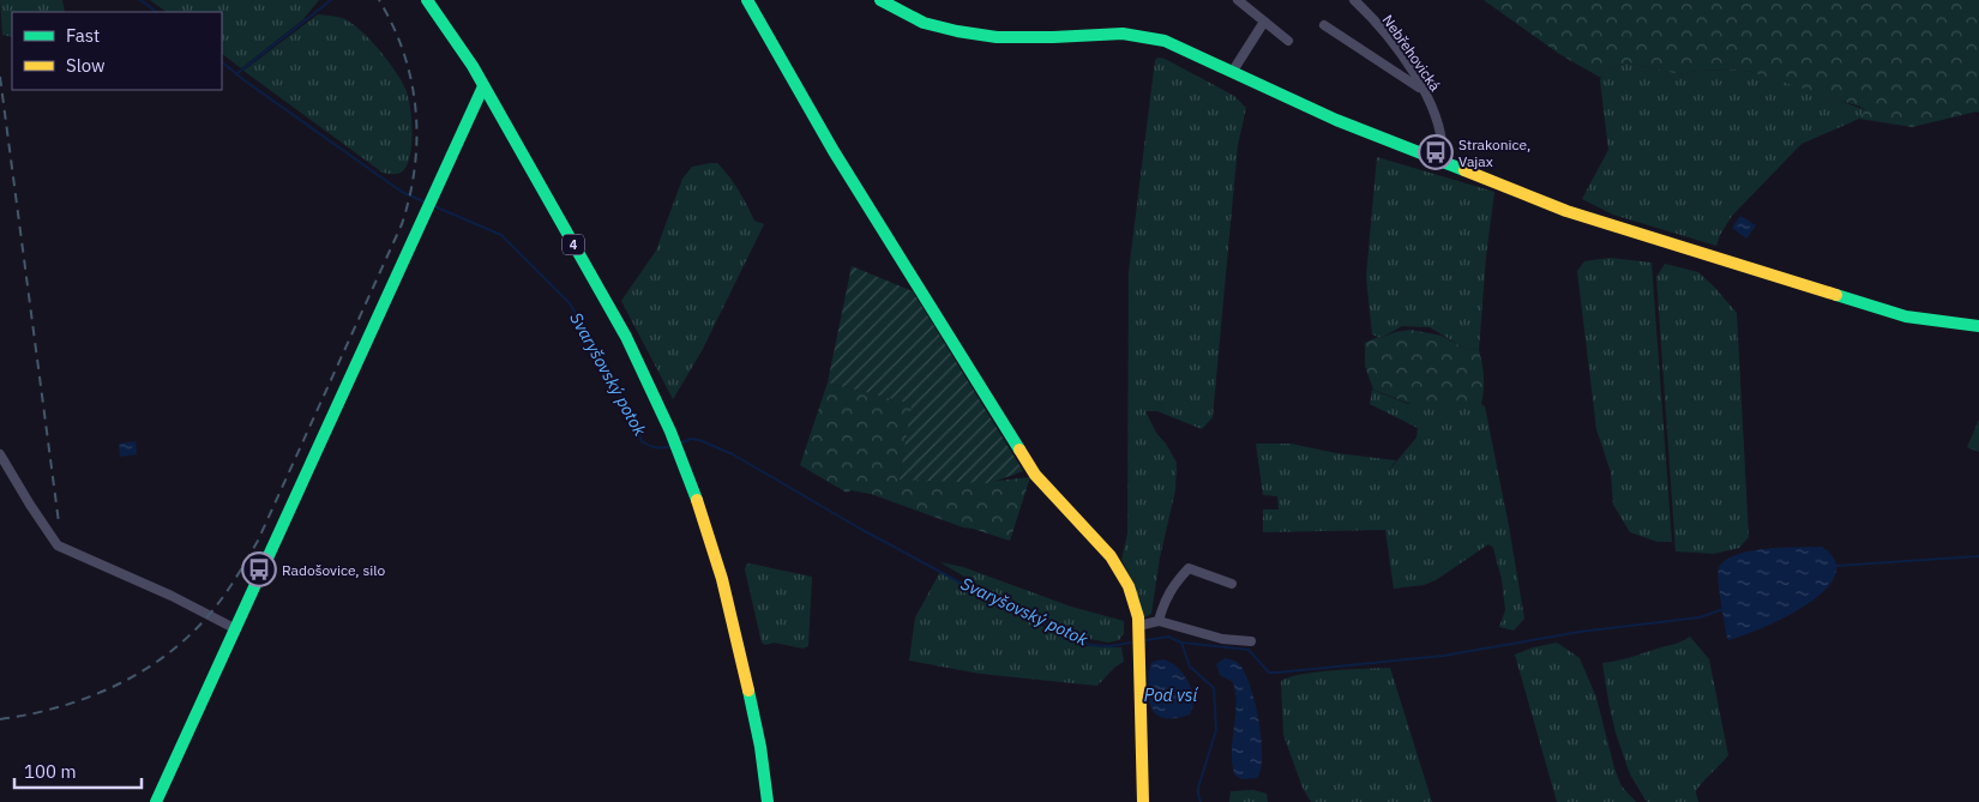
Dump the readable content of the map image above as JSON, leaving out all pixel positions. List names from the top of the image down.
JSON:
{
  "streets": {
    "street": ["Nebřehovická", "4"]
  },
  "water": ["Svaryšovský potok", "Pod vsí"],
  "places": {
    "bus stop": ["Strakonice, Vajax", "Radošovice, silo"]
  },
  "legend": ["Fast", "Slow"],
  "scale_bar": "100 m"
}
